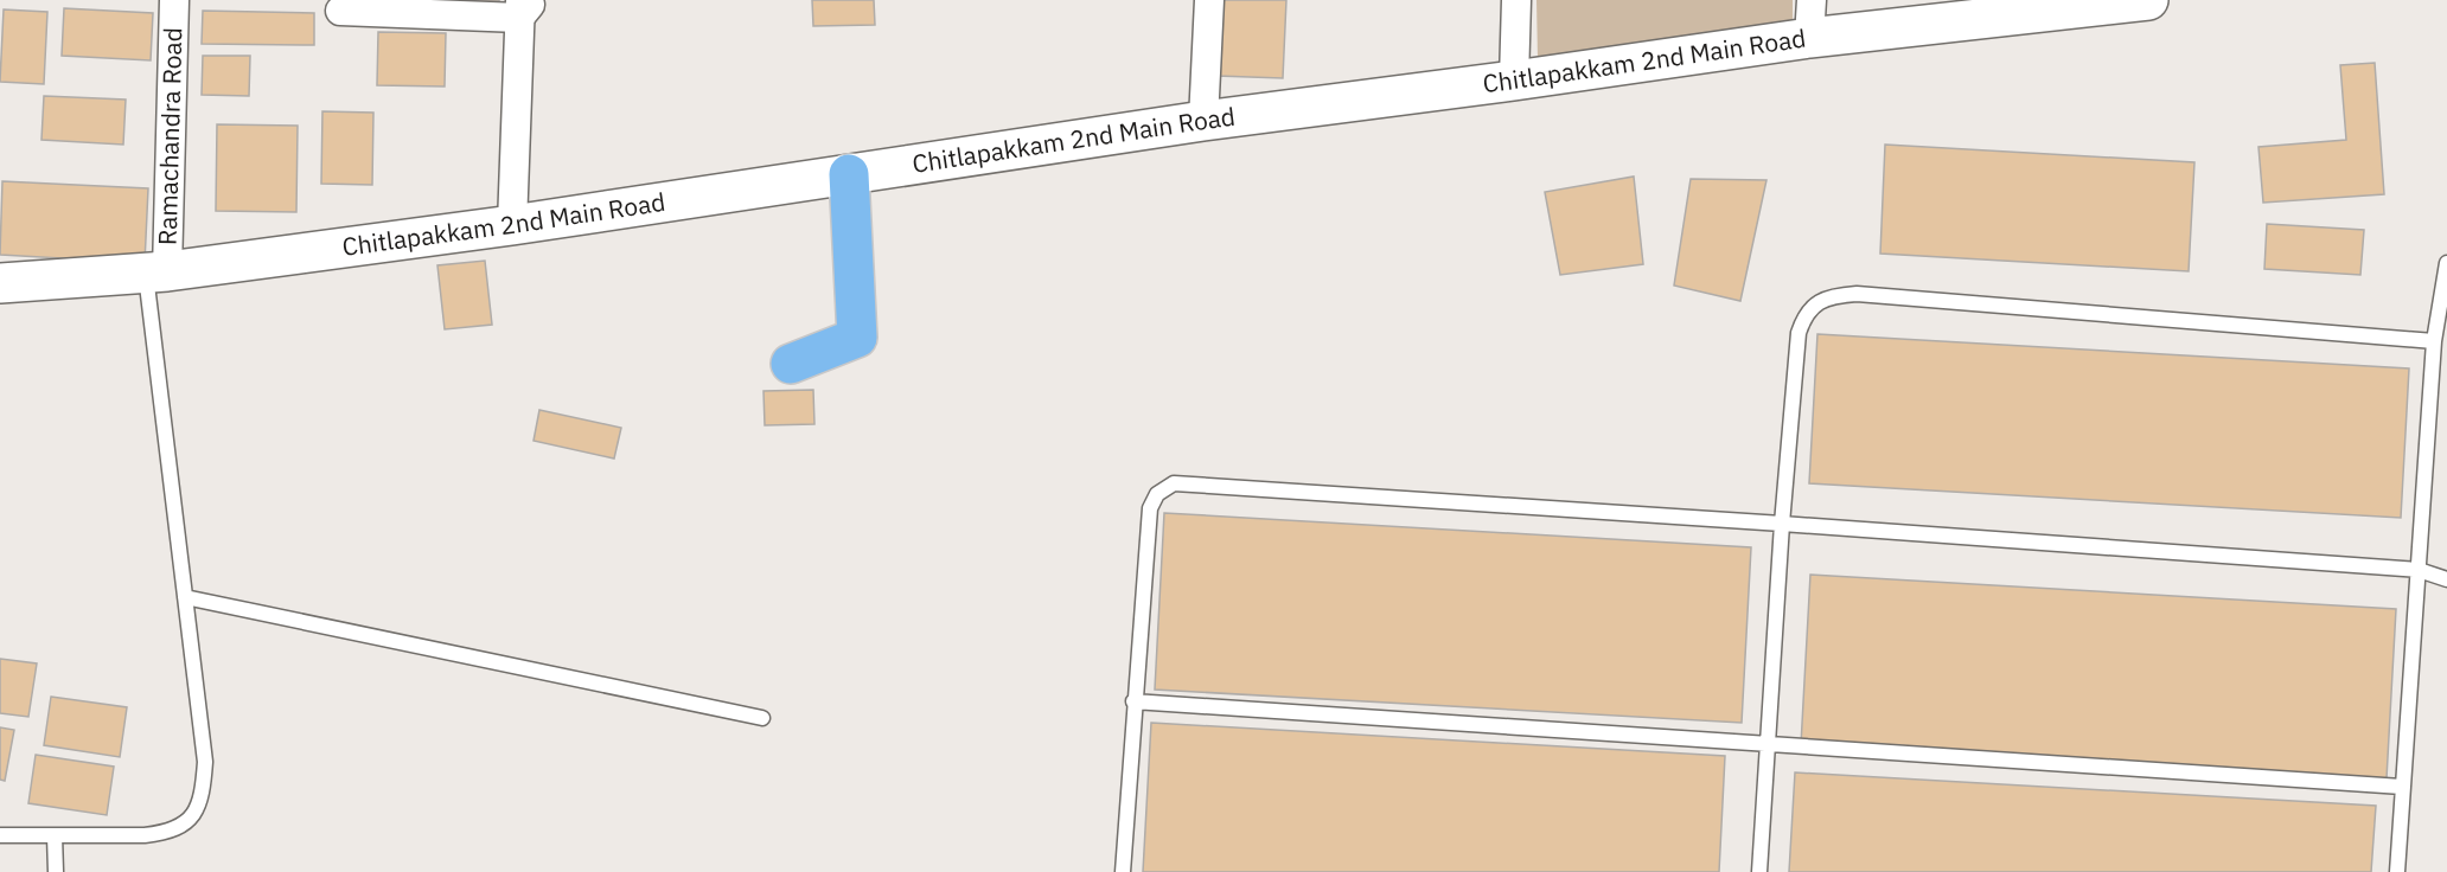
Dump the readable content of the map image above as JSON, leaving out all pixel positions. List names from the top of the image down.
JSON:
{
  "streets": {
    "street": ["Chitlapakkam 2nd Main Road", "Ramachandra Road"]
  },
  "crossings": [
    ["Chitlapakkam 2nd Main Road", "Ramachandra Road"]
  ]
}
